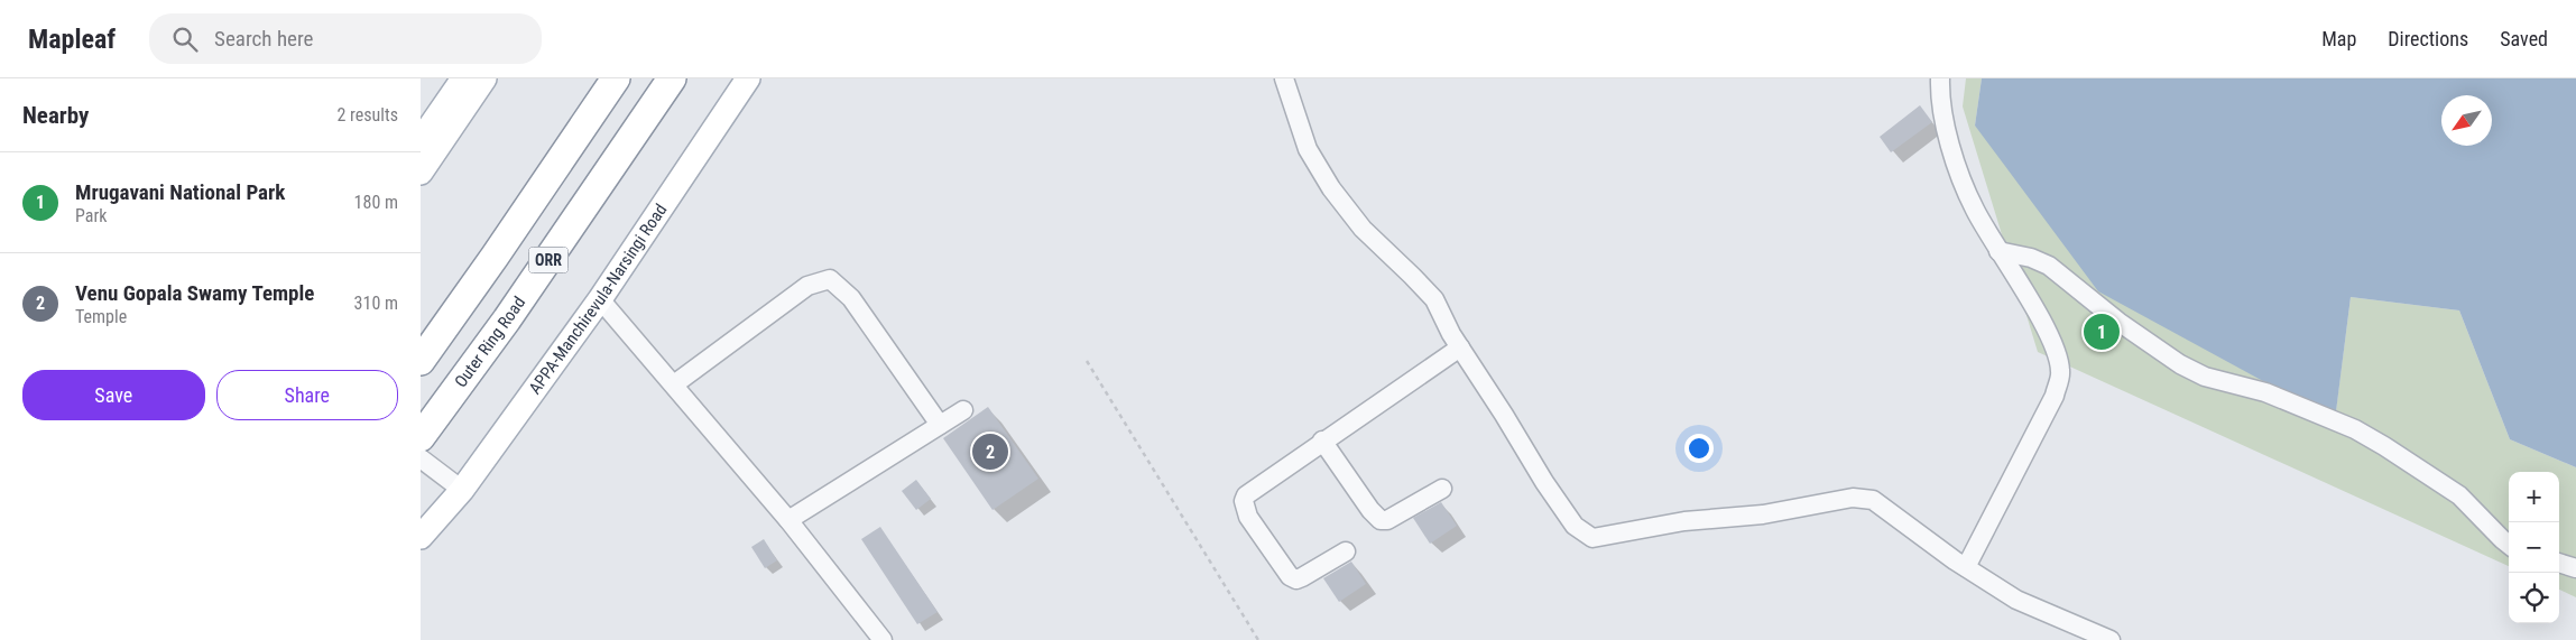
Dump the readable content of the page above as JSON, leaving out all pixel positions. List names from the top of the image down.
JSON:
{
  "streets": {
    "highway": ["ORR", "Outer Ring Road"],
    "main road": ["APPA-Manchirevula-Narsingi Road"]
  },
  "north": "bottom left",
  "page": {
    "header": "Mapleaf",
    "search": "Search here",
    "nav": ["Map", "Directions", "Saved"],
    "heading": ["Nearby", "2 results"],
    "list": [
      {
        "mark": "1",
        "name": "Mrugavani National Park",
        "note": "Park",
        "value": "180 m"
      },
      {
        "mark": "2",
        "name": "Venu Gopala Swamy Temple",
        "note": "Temple",
        "value": "310 m"
      }
    ],
    "pins": ["1", "2"],
    "buttons": ["Save", "Share"],
    "map_buttons": ["+", "−"]
  }
}
